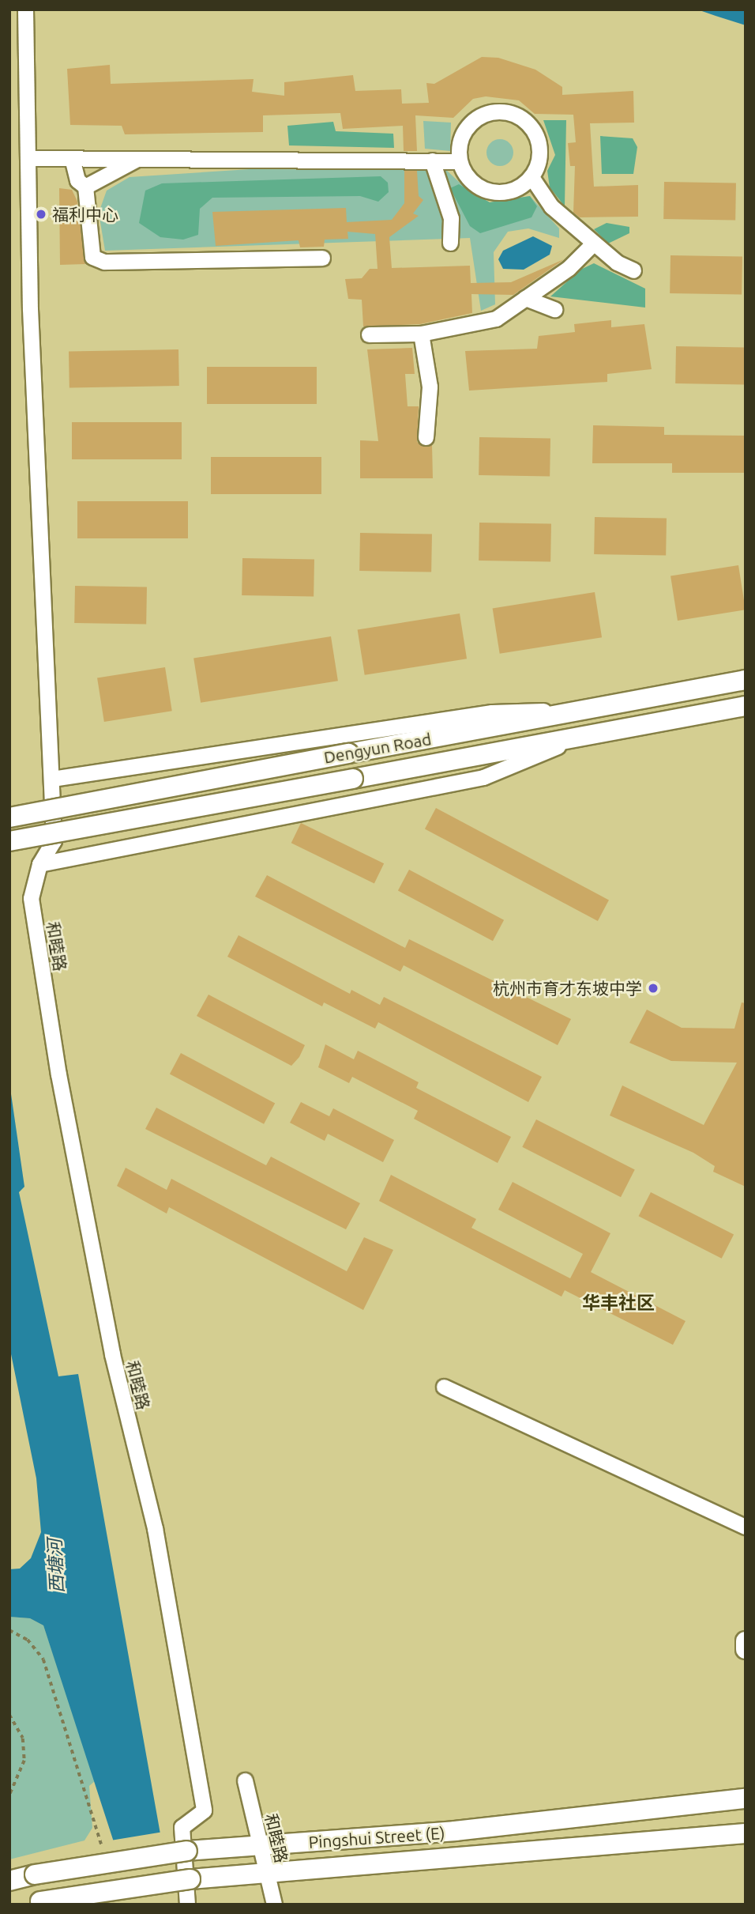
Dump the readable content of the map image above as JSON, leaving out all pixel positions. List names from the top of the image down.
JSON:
{
  "streets": {
    "main road": ["Dengyun Road", "Pingshui Street (E)"],
    "street": ["和睦路"]
  },
  "crossings": [
    ["和睦路", "Pingshui Street (E)"]
  ],
  "districts": ["华丰社区"],
  "water": ["西塘河"],
  "places": ["福利中心", "杭州市育才东坡中学"]
}
